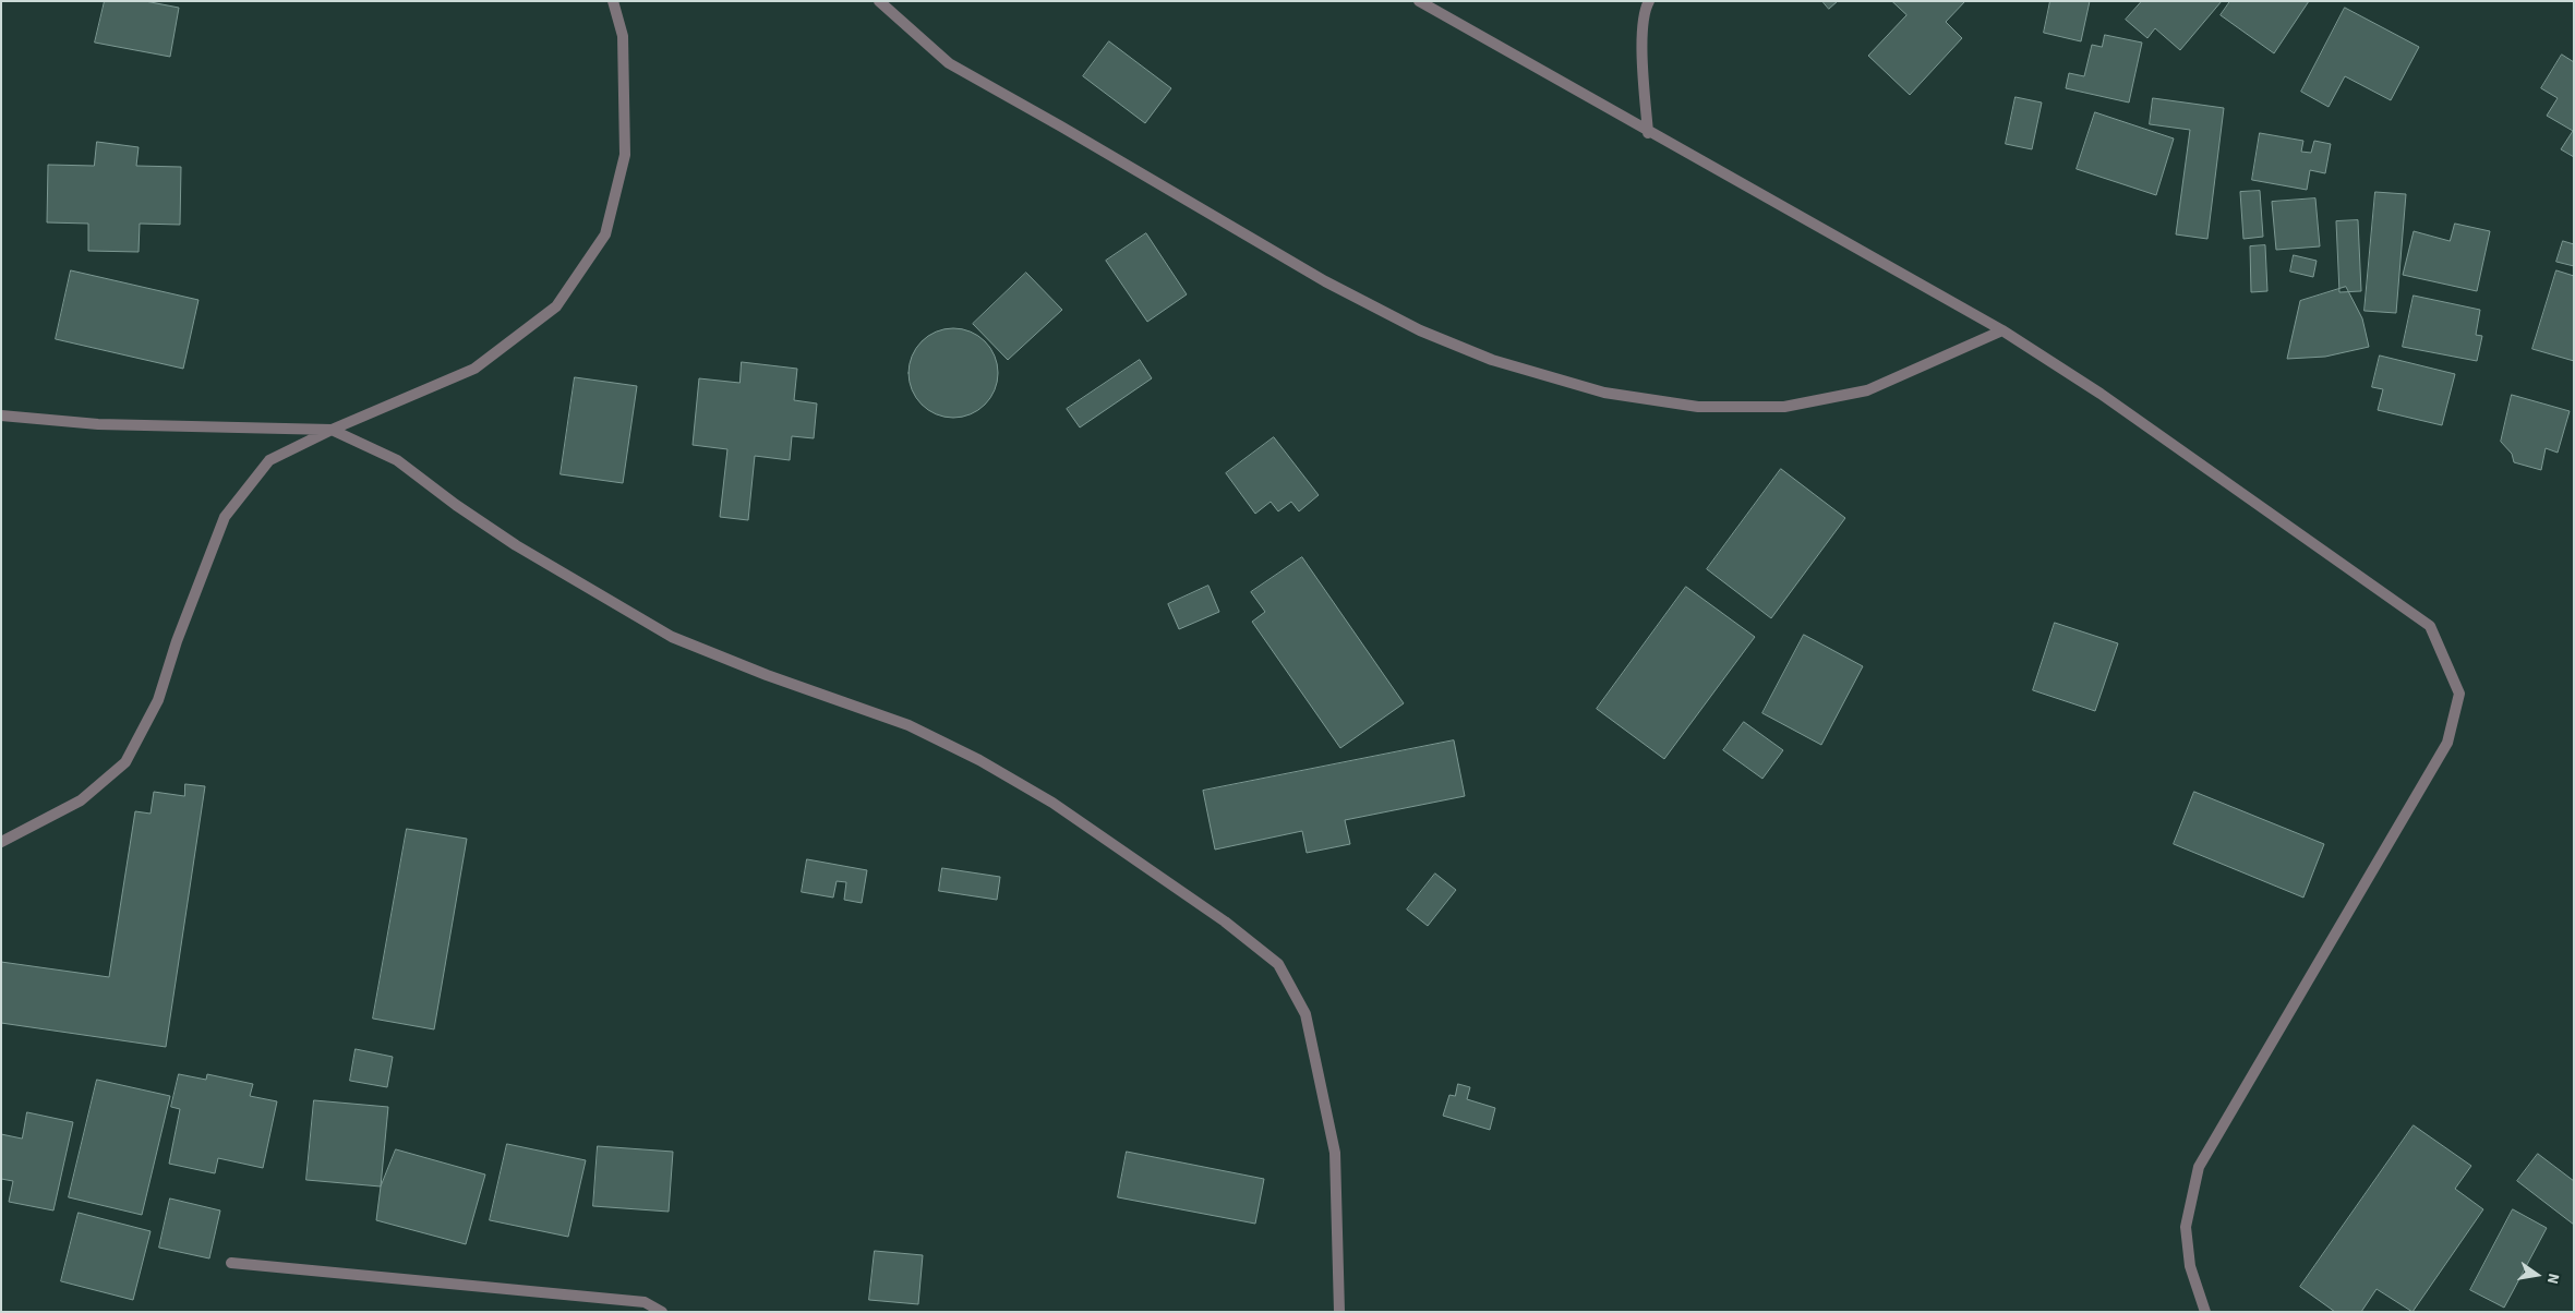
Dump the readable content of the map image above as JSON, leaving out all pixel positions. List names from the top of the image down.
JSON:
{
  "north": "right"
}
